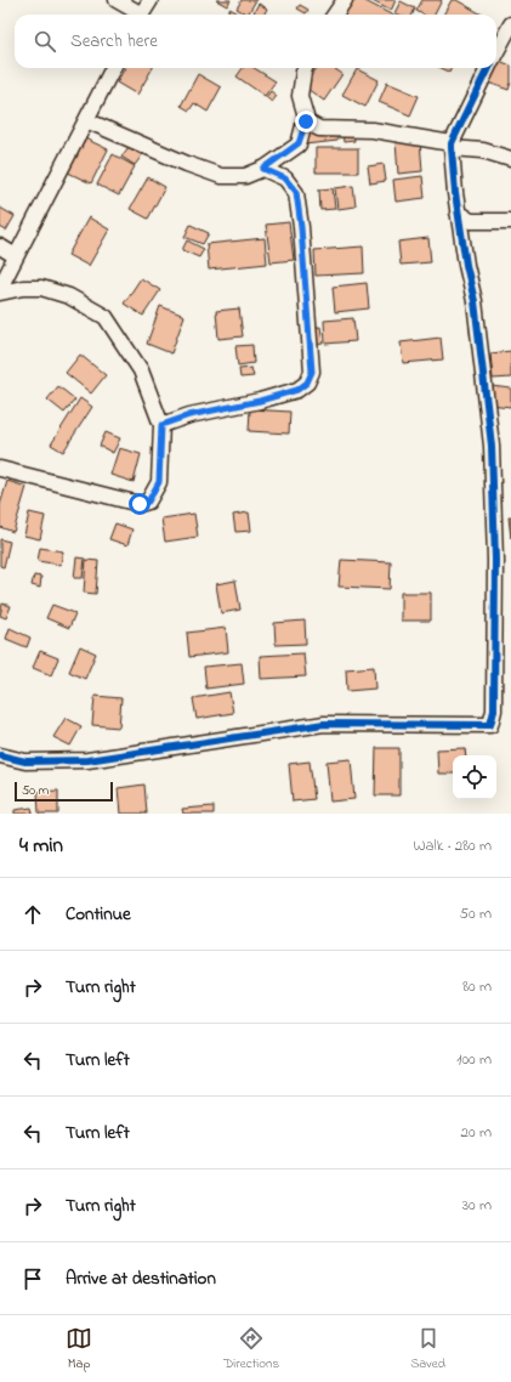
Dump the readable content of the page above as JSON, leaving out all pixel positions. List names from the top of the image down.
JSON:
{
  "scale_bar": "50 m",
  "page": {
    "search": "Search here",
    "scale": "50 m",
    "heading": ["4 min", "Walk · 280 m"],
    "list": [
      ["Continue", "50 m"],
      ["Turn right", "80 m"],
      ["Turn left", "100 m"],
      ["Turn left", "20 m"],
      ["Turn right", "30 m"],
      "Arrive at destination"
    ],
    "nav": ["Map", "Directions", "Saved"]
  }
}
